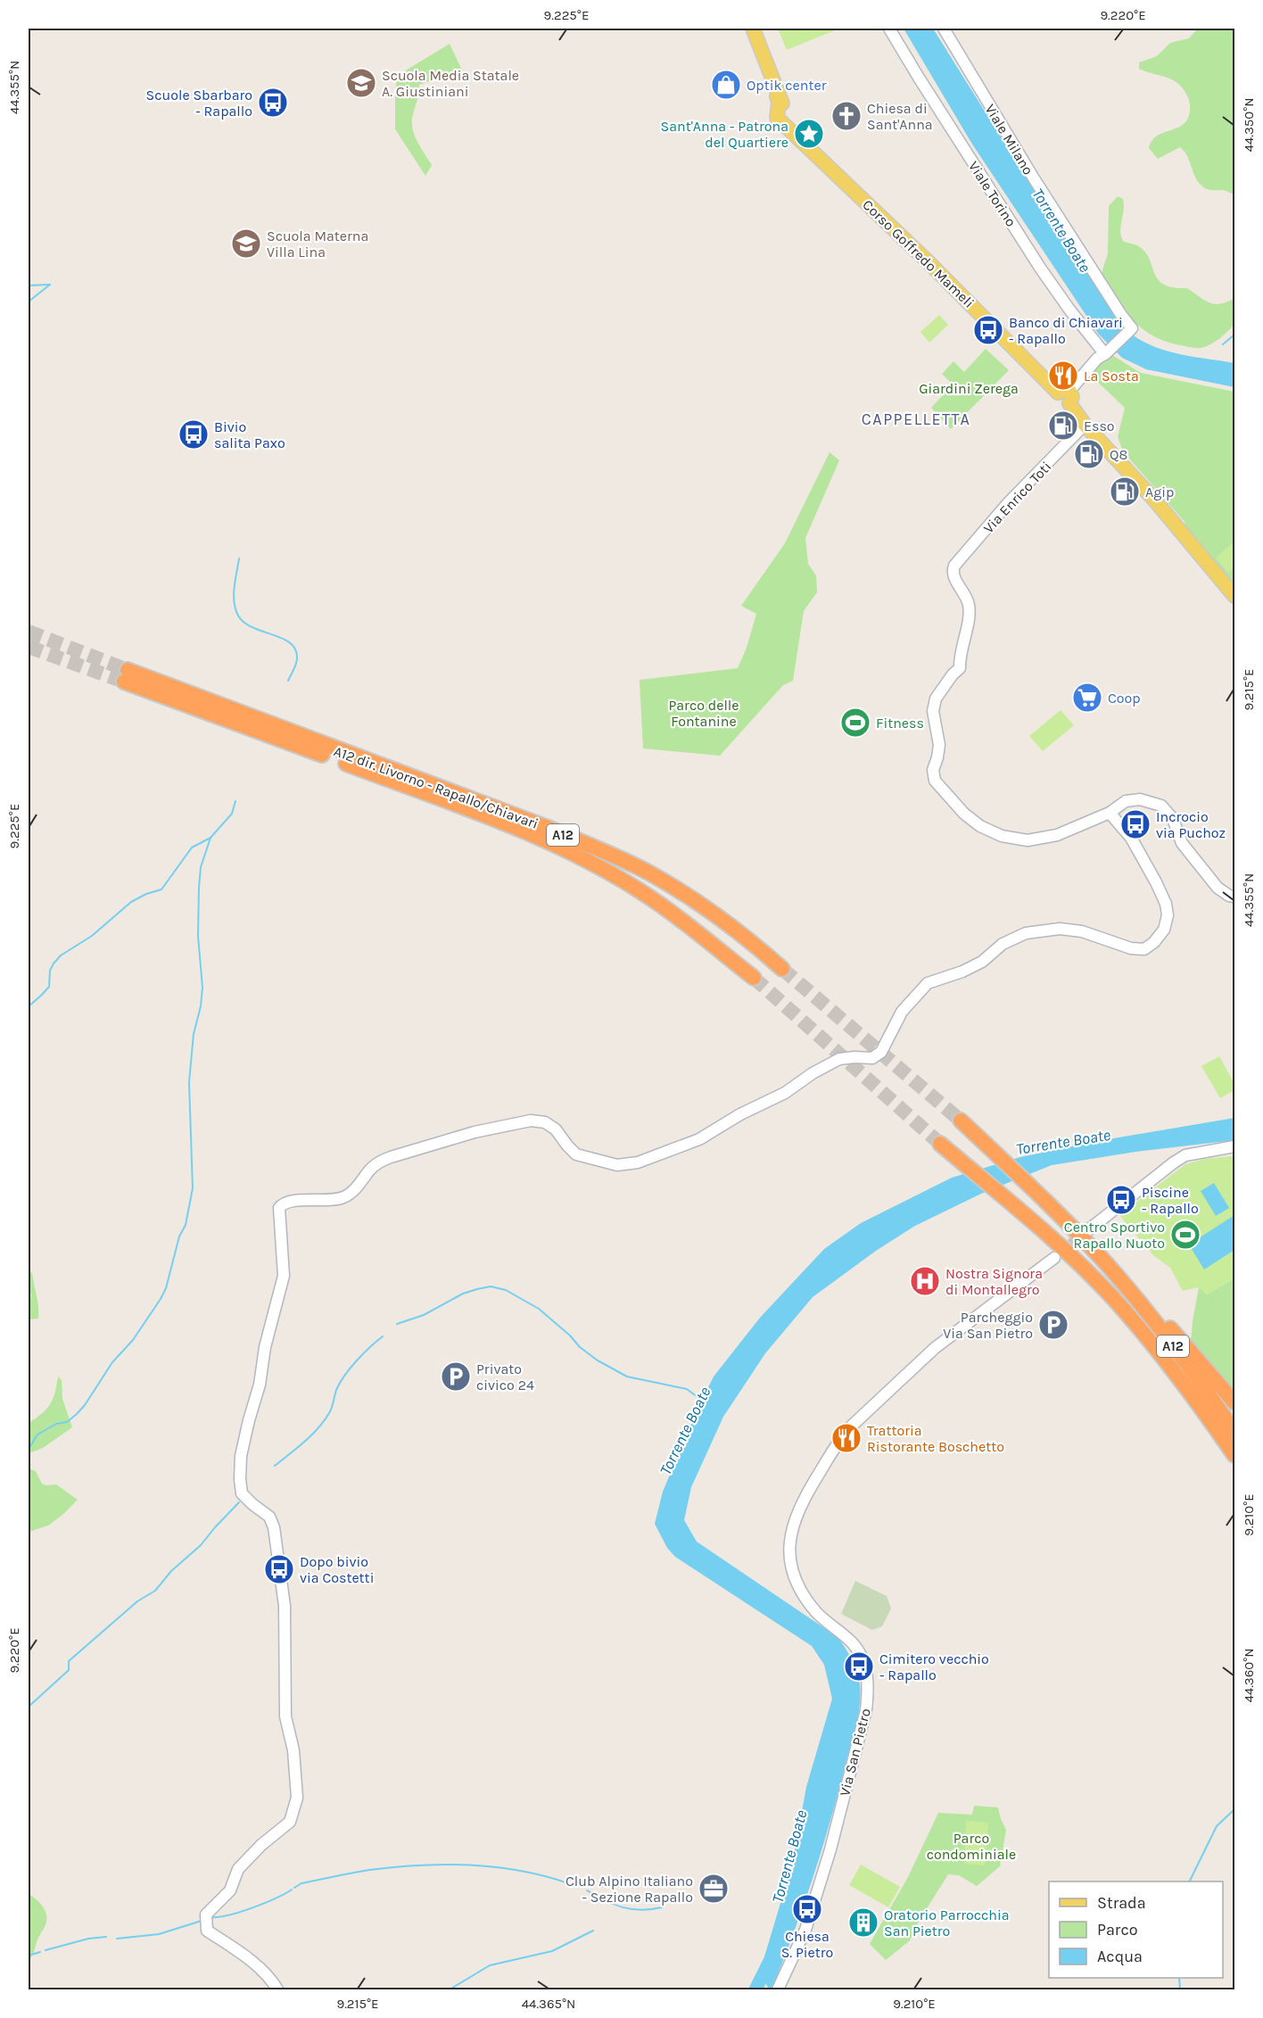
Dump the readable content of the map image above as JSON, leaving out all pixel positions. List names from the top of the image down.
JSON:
{
  "streets": {
    "highway": ["A12 dir. Livorno - Rapallo/Chiavari", "A12"],
    "main road": ["Corso Goffredo Mameli"],
    "street": [
      "Viale Milano",
      "Viale Torino",
      "Via Enrico Toti",
      "Via San Pietro"
    ]
  },
  "crossings": [
    ["Viale Milano", "Viale Torino"],
    ["Corso Goffredo Mameli", "Via Enrico Toti"],
    ["A12 dir. Livorno - Rapallo/Chiavari", "A12"]
  ],
  "districts": ["CAPPELLETTA"],
  "water": ["Torrente Boate"],
  "parks": ["Giardini Zerega", "Parco delle Fontanine", "Parco condominiale"],
  "places": {
    "school or university": ["Scuola Media Statale A. Giustiniani", "Scuola Materna Villa Lina"],
    "shop": ["Optik center"],
    "bus stop": [
      "Scuole Sbarbaro - Rapallo",
      "Banco di Chiavari - Rapallo",
      "Bivio salita Paxo",
      "Incrocio via Puchoz",
      "Piscine - Rapallo",
      "Dopo bivio via Costetti",
      "Cimitero vecchio - Rapallo",
      "Chiesa S. Pietro"
    ],
    "church": ["Chiesa di Sant'Anna"],
    "place": ["Sant'Anna - Patrona del Quartiere"],
    "restaurant": ["La Sosta", "Trattoria Ristorante Boschetto"],
    "fuel station": ["Esso", "Q8", "Agip"],
    "supermarket": ["Coop"],
    "sports": ["Fitness", "Centro Sportivo Rapallo Nuoto"],
    "hospital": ["Nostra Signora di Montallegro"],
    "parking": ["Parcheggio Via San Pietro", "Privato civico 24"],
    "office": ["Club Alpino Italiano - Sezione Rapallo"],
    "building": ["Oratorio Parrocchia San Pietro"]
  },
  "legend": ["Strada", "Parco", "Acqua"],
  "coordinates": [
    "9.225°E",
    "9.220°E",
    "44.355°N",
    "44.350°N",
    "9.215°E",
    "9.210°E",
    "44.360°N",
    "44.365°N"
  ]
}
